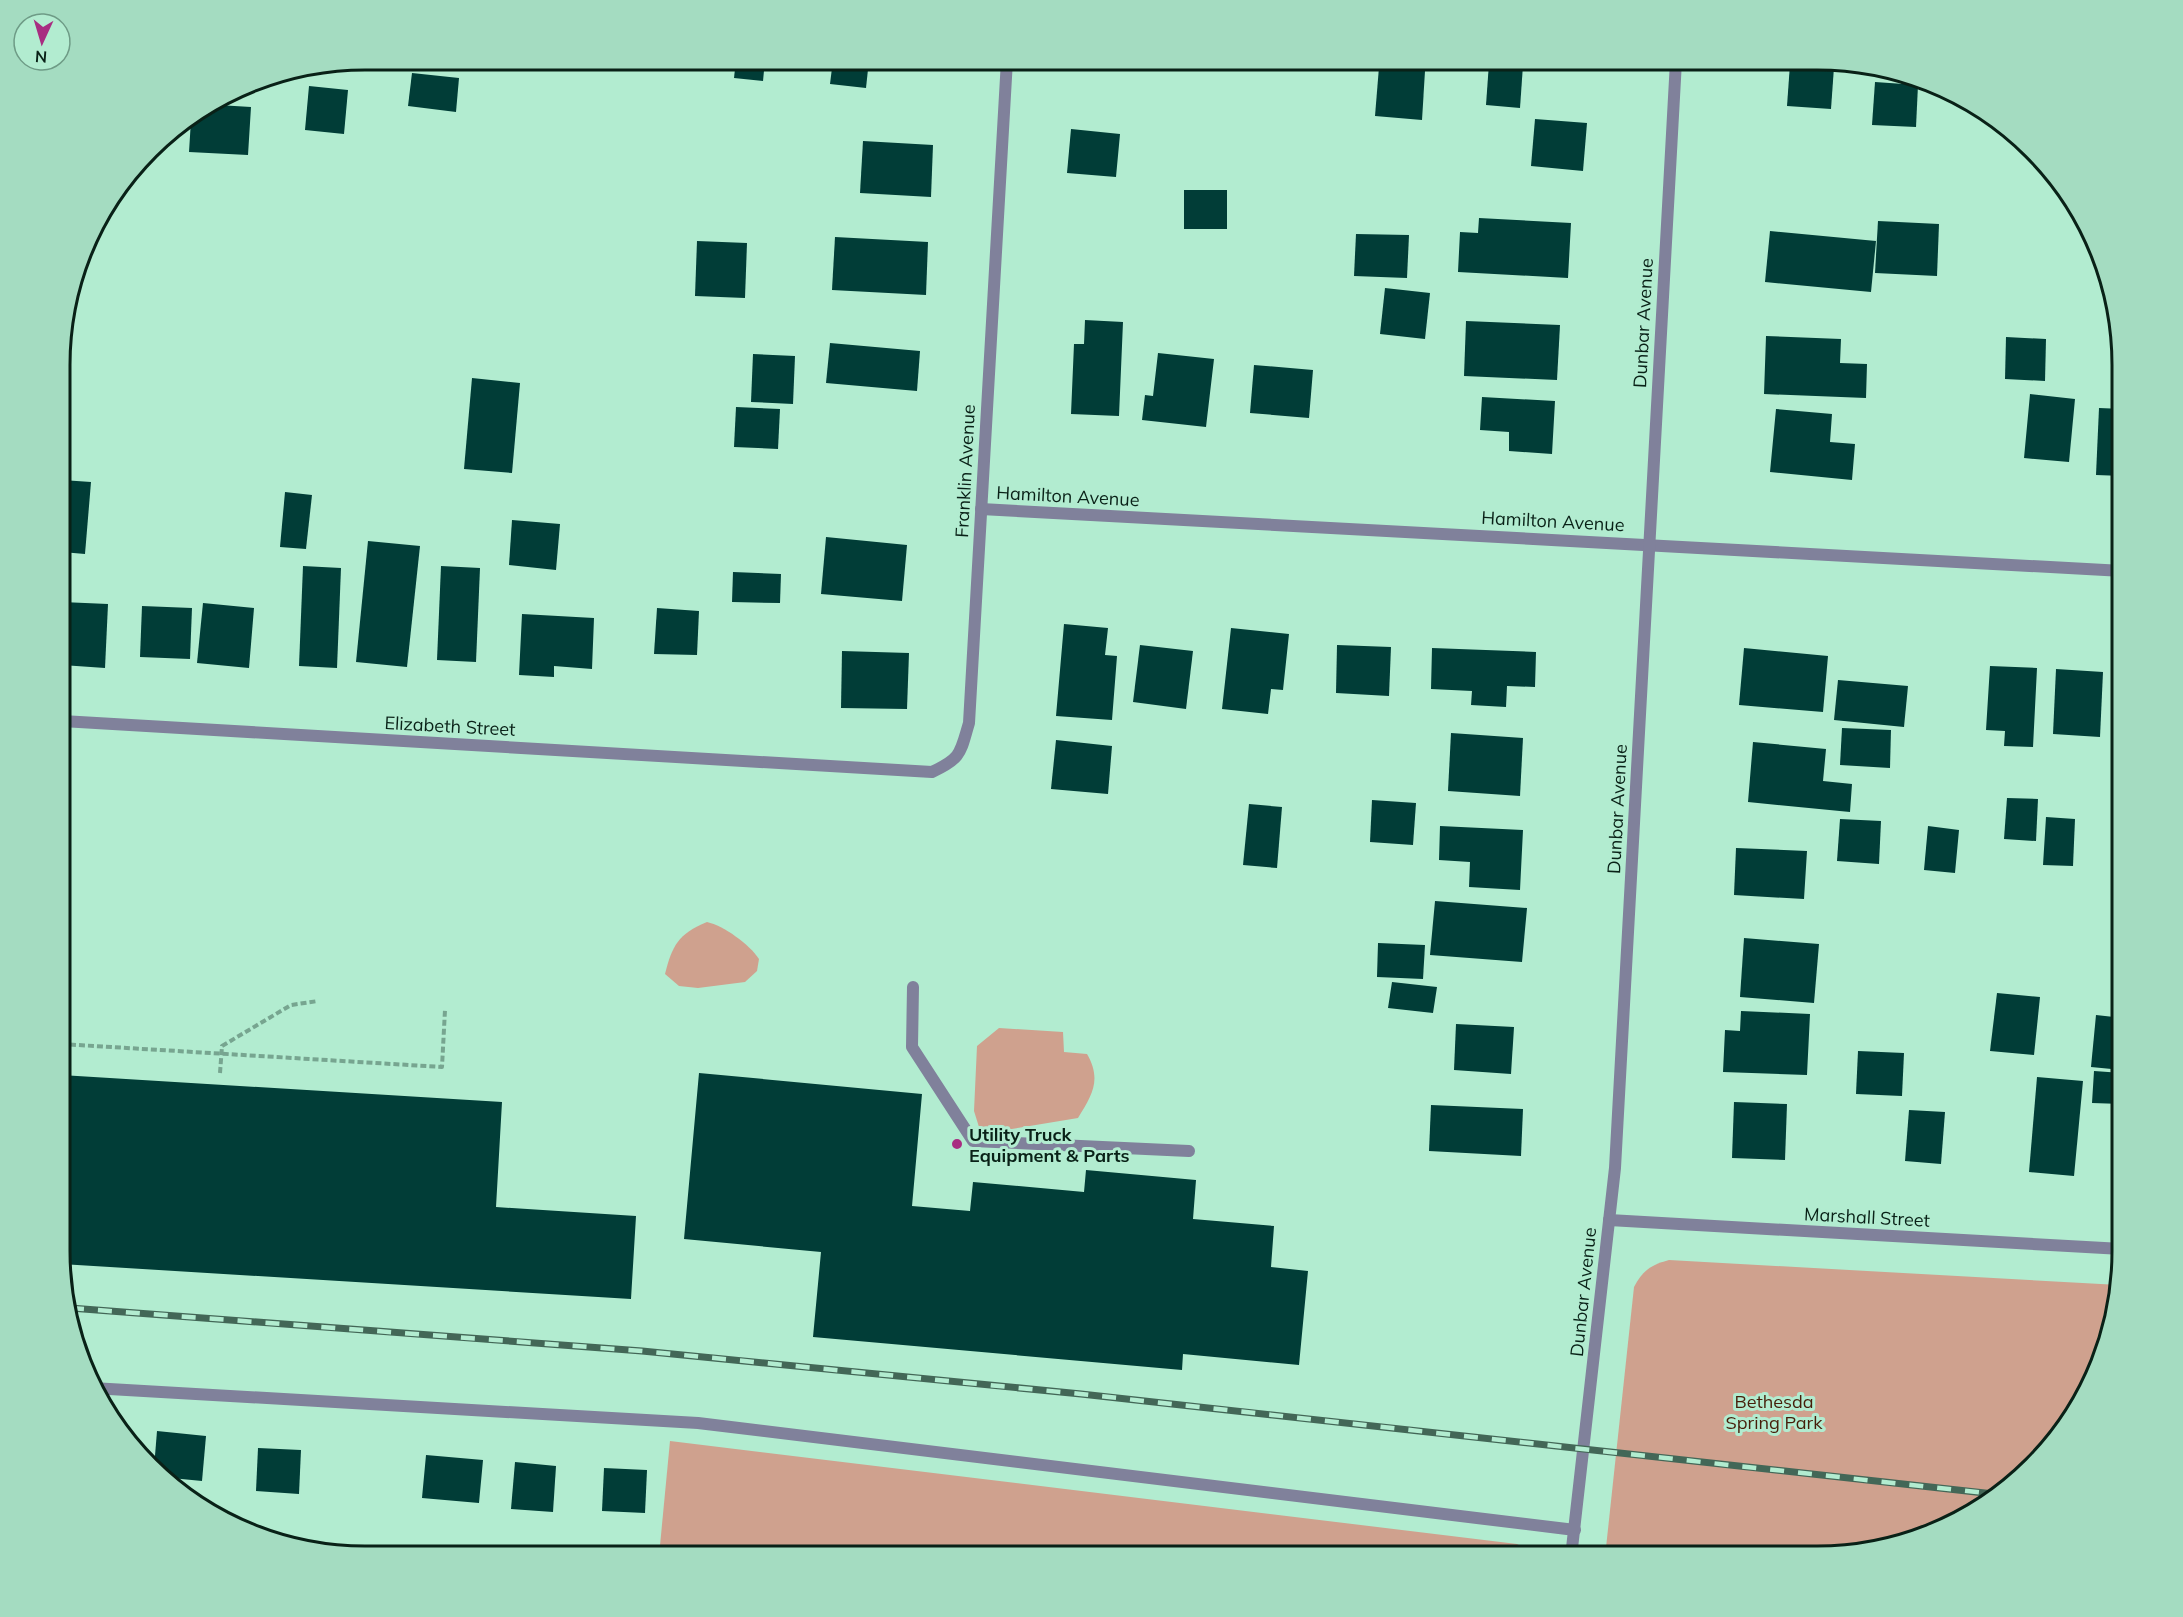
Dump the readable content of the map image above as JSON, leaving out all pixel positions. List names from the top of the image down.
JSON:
{
  "streets": {
    "street": [
      "Dunbar Avenue",
      "Franklin Avenue",
      "Hamilton Avenue",
      "Elizabeth Street",
      "Marshall Street"
    ]
  },
  "crossings": [
    ["Dunbar Avenue", "Hamilton Avenue"],
    ["Dunbar Avenue", "Marshall Street"],
    ["Franklin Avenue", "Hamilton Avenue"],
    ["Franklin Avenue", "Elizabeth Street"]
  ],
  "parks": ["Bethesda Spring Park"],
  "places": ["Utility Truck Equipment & Parts"],
  "north": "bottom"
}
